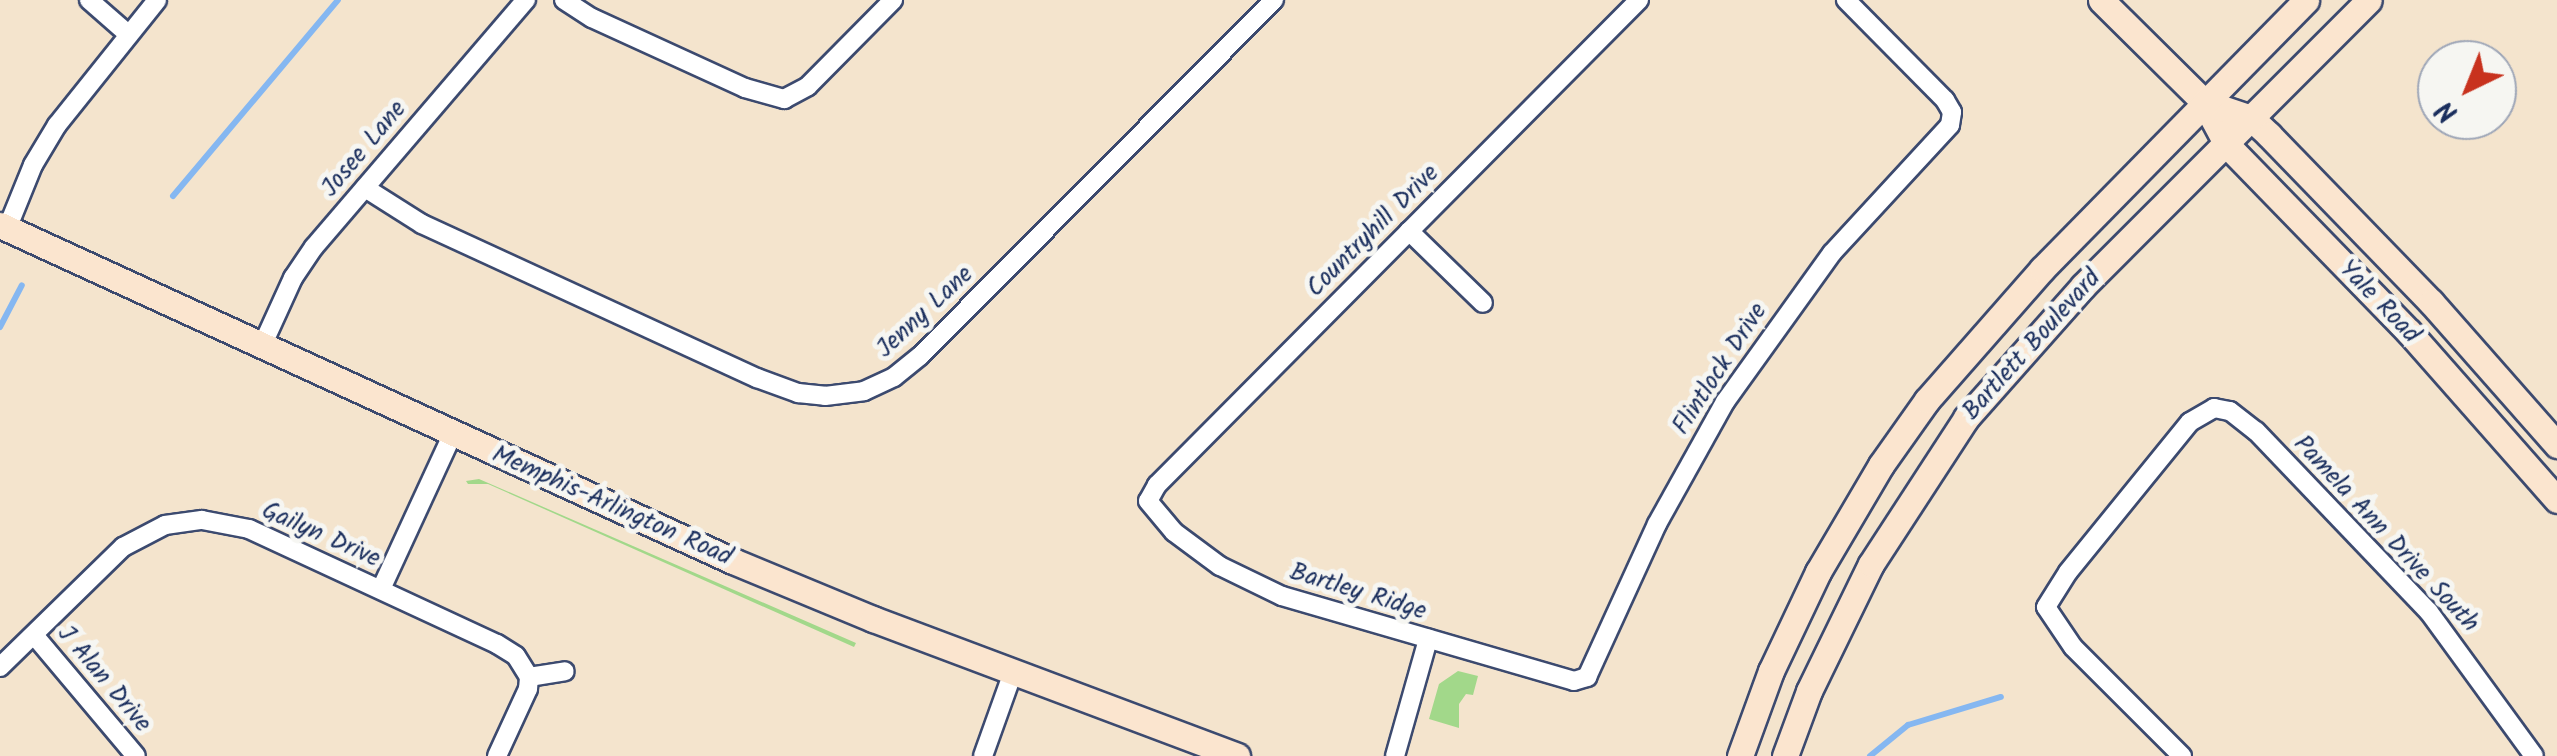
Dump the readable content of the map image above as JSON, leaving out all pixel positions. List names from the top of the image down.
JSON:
{
  "streets": {
    "main road": ["Yale Road", "Bartlett Boulevard", "Memphis-Arlington Road"],
    "street": [
      "Josee Lane",
      "Countryhill Drive",
      "Jenny Lane",
      "Flintlock Drive",
      "Pamela Ann Drive South",
      "Gailyn Drive",
      "Bartley Ridge",
      "J Alan Drive"
    ]
  },
  "crossings": [
    ["Josee Lane", "Jenny Lane"],
    ["Josee Lane", "Memphis-Arlington Road"],
    ["Countryhill Drive", "Bartley Ridge"],
    ["Yale Road", "Bartlett Boulevard"],
    ["Flintlock Drive", "Bartley Ridge"],
    ["Gailyn Drive", "J Alan Drive"]
  ],
  "north": "bottom left"
}
